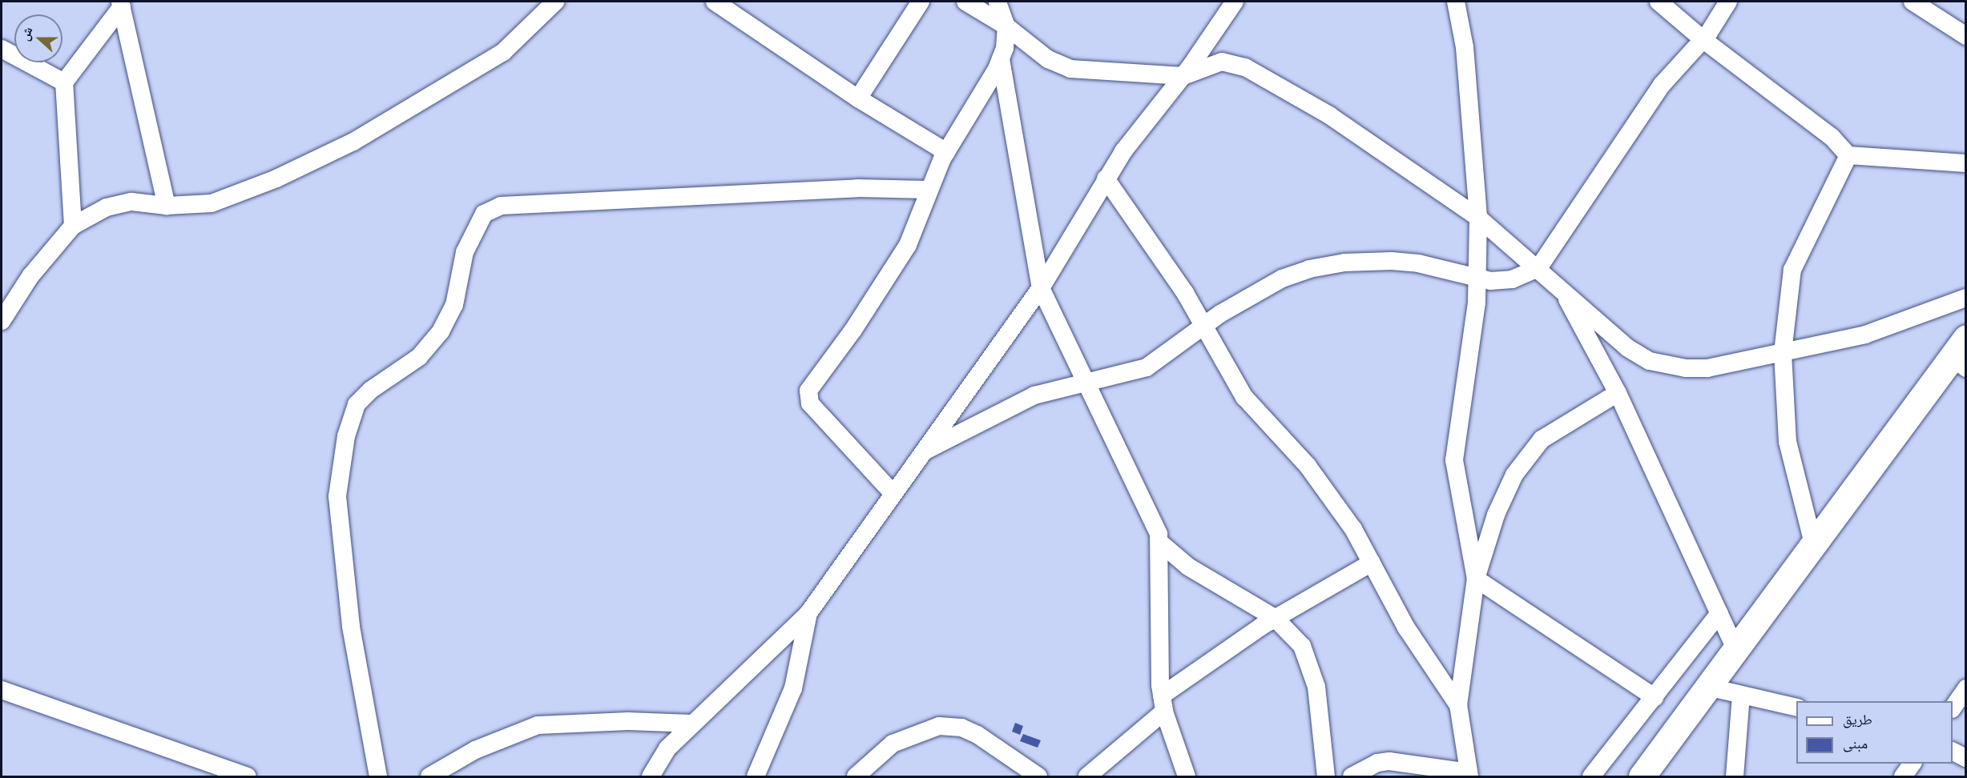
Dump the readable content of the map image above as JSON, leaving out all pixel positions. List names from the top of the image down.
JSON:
{
  "legend": ["طريق", "مبنى"],
  "north": "left"
}
